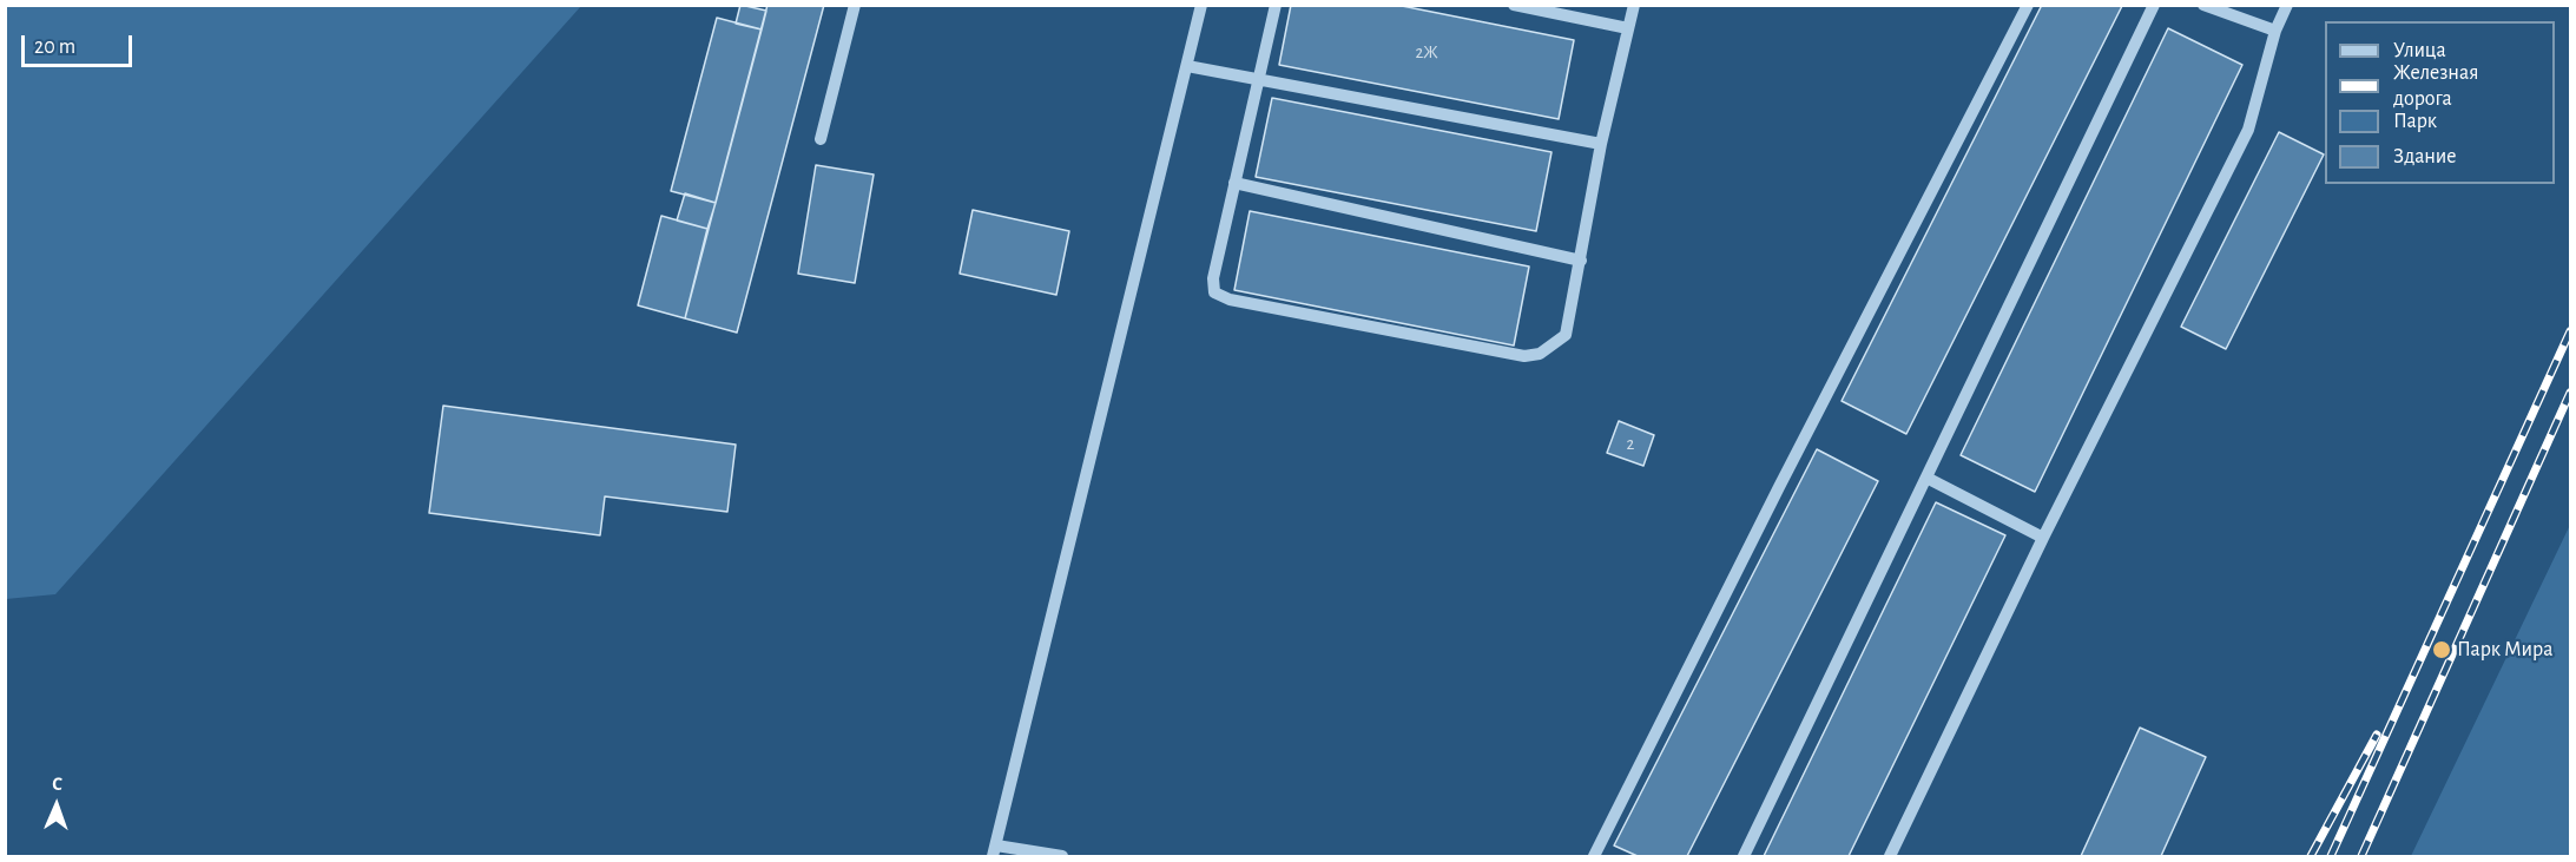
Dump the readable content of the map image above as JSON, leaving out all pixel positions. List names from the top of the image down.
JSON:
{
  "places": ["Парк Мира"],
  "house_numbers": ["2Ж", "2"],
  "legend": [
    "Улица",
    "Железная дорога",
    "Парк",
    "Здание"
  ],
  "scale_bar": "20 m",
  "north": "top"
}
